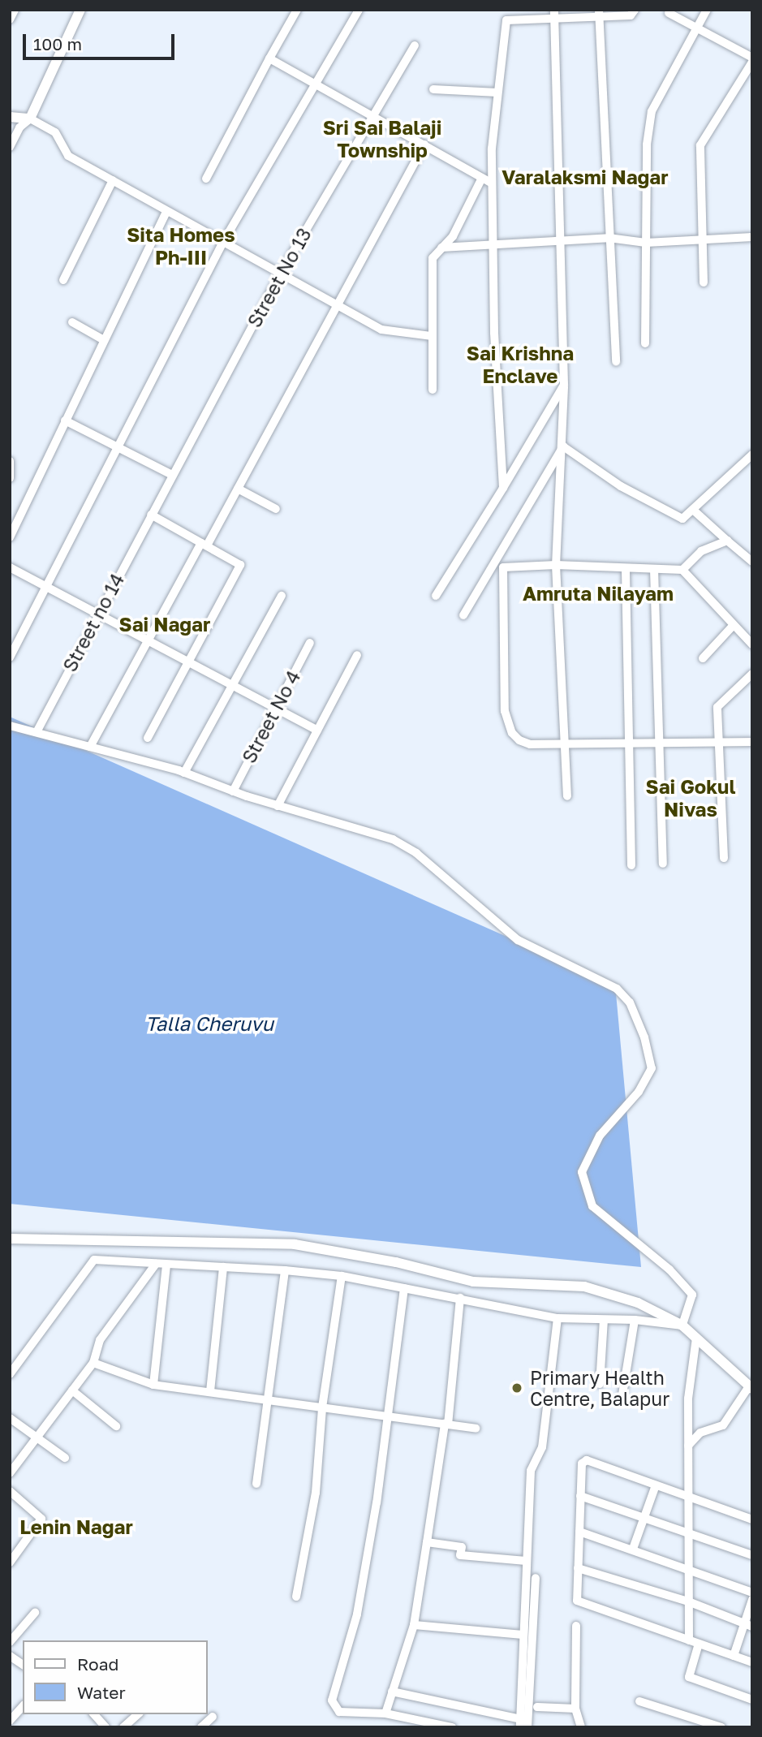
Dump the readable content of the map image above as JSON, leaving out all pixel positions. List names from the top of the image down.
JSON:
{
  "streets": {
    "street": ["Street No 13", "Street no 14", "Street No 4"]
  },
  "crossings": [
    ["Street No 13", "Street no 14"]
  ],
  "districts": [
    "Sri Sai Balaji Township",
    "Varalaksmi Nagar",
    "Sita Homes Ph-III",
    "Sai Krishna Enclave",
    "Amruta Nilayam",
    "Sai Nagar",
    "Sai Gokul Nivas",
    "Lenin Nagar"
  ],
  "water": ["Talla Cheruvu"],
  "places": ["Primary Health Centre, Balapur"],
  "legend": ["Road", "Water"],
  "scale_bar": "100 m"
}
